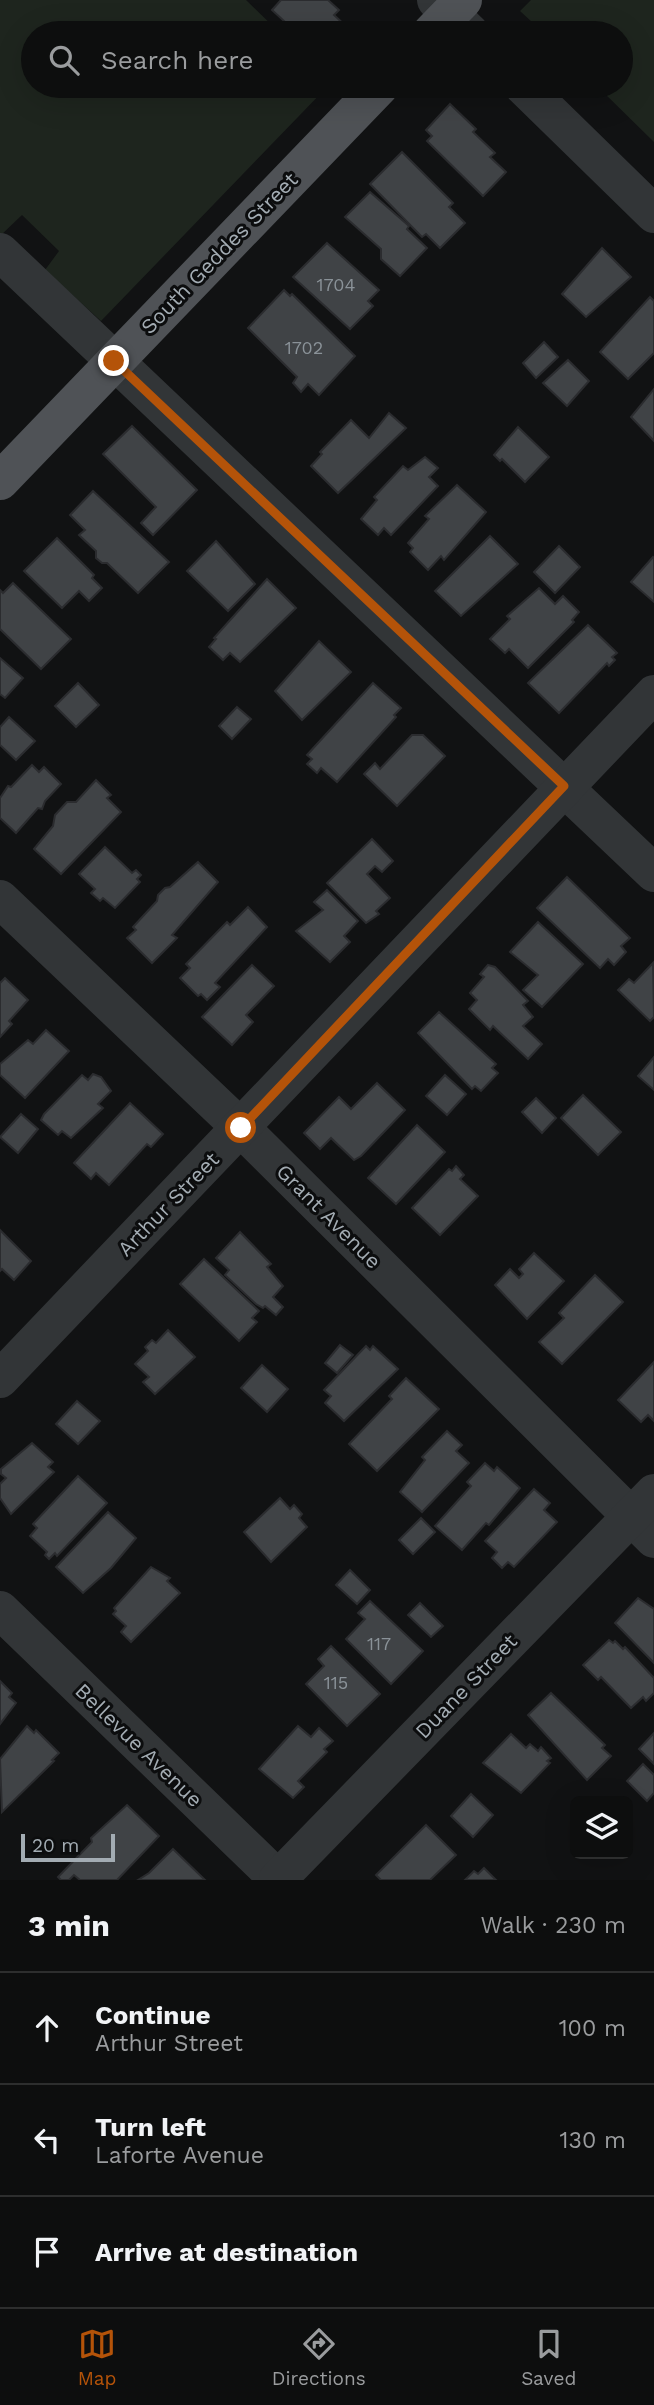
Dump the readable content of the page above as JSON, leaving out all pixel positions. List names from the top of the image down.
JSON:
{
  "streets": {
    "main road": ["South Geddes Street"],
    "street": [
      "Arthur Street",
      "Grant Avenue",
      "Duane Street",
      "Bellevue Avenue"
    ]
  },
  "crossings": [
    ["Arthur Street", "Grant Avenue"],
    ["Grant Avenue", "Duane Street"],
    ["Duane Street", "Bellevue Avenue"]
  ],
  "house_numbers": [
    "1704",
    "1702",
    "117",
    "115"
  ],
  "scale_bar": "20 m",
  "page": {
    "search": "Search here",
    "scale": "20 m",
    "heading": ["3 min", "Walk · 230 m"],
    "list": [
      ["Continue", "Arthur Street", "100 m"],
      ["Turn left", "Laforte Avenue", "130 m"],
      "Arrive at destination"
    ],
    "nav": ["Map", "Directions", "Saved"]
  }
}
